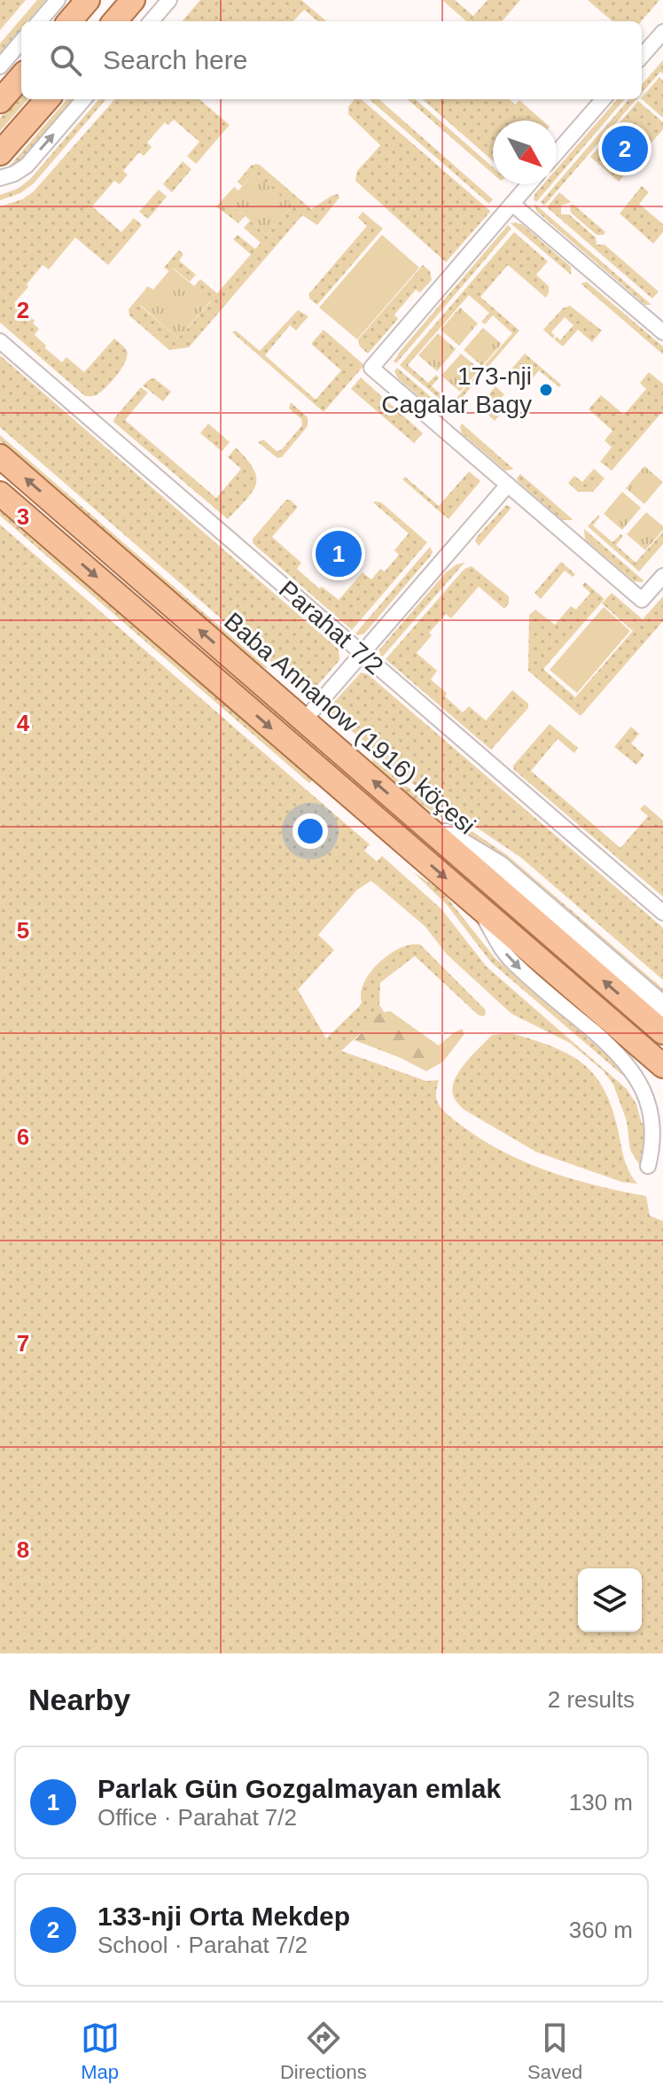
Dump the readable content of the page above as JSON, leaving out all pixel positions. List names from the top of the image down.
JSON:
{
  "streets": {
    "main road": ["Baba Annanow (1916) köçesi"],
    "street": ["Parahat 7/2"]
  },
  "places": ["173-nji Cagalar Bagy"],
  "north": "bottom right",
  "page": {
    "search": "Search here",
    "pins": ["2", "1"],
    "heading": ["Nearby", "2 results"],
    "list": [
      {
        "mark": "1",
        "name": "Parlak Gün Gozgalmayan emlak",
        "note": "Office · Parahat 7/2",
        "value": "130 m"
      },
      {
        "mark": "2",
        "name": "133-nji Orta Mekdep",
        "note": "School · Parahat 7/2",
        "value": "360 m"
      }
    ],
    "nav": ["Map", "Directions", "Saved"]
  },
  "grid": {
    "rows": [
      "2",
      "3",
      "4",
      "5",
      "6",
      "7",
      "8"
    ]
  }
}
